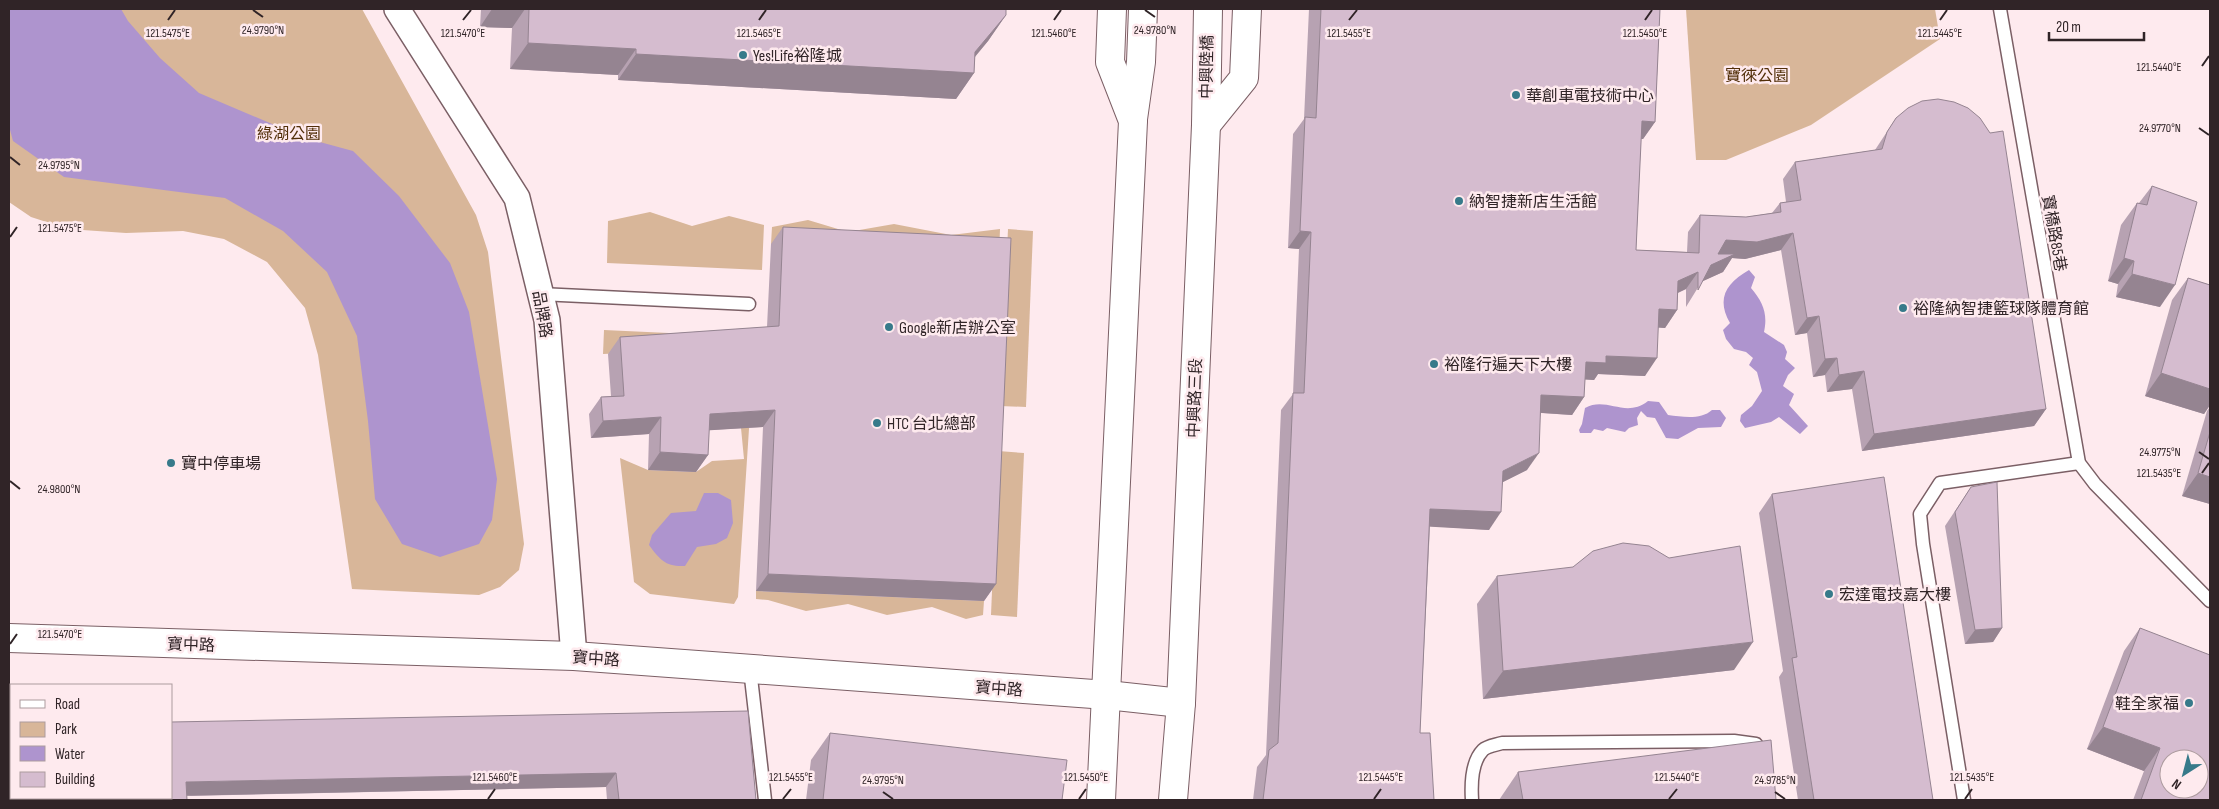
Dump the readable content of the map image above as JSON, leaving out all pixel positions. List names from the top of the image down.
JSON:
{
  "streets": {
    "street": [
      "中興陸橋",
      "品牌路",
      "中興路三段",
      "寶中路"
    ],
    "lane": ["寶橋路85巷"]
  },
  "crossings": [
    ["中興陸橋", "中興路三段"],
    ["品牌路", "寶中路"],
    ["中興路三段", "寶中路"]
  ],
  "parks": ["寶徠公園", "綠湖公園"],
  "places": [
    "Yes!Life裕隆城",
    "華創車電技術中心",
    "納智捷新店生活館",
    "裕隆納智捷籃球隊體育館",
    "Google新店辦公室",
    "裕隆行遍天下大樓",
    "HTC 台北總部",
    "寶中停車場",
    "宏達電技嘉大樓",
    "鞋全家福"
  ],
  "legend": [
    "Road",
    "Park",
    "Water",
    "Building"
  ],
  "scale_bar": "20 m",
  "north": "bottom left",
  "coordinates": [
    "24.9790°N",
    "24.9780°N",
    "121.5475°E",
    "121.5460°E",
    "121.5455°E",
    "121.5445°E",
    "121.5470°E",
    "121.5465°E",
    "121.5450°E",
    "121.5440°E",
    "24.9770°N",
    "24.9795°N",
    "24.9775°N",
    "121.5435°E",
    "24.9800°N",
    "24.9785°N"
  ]
}
